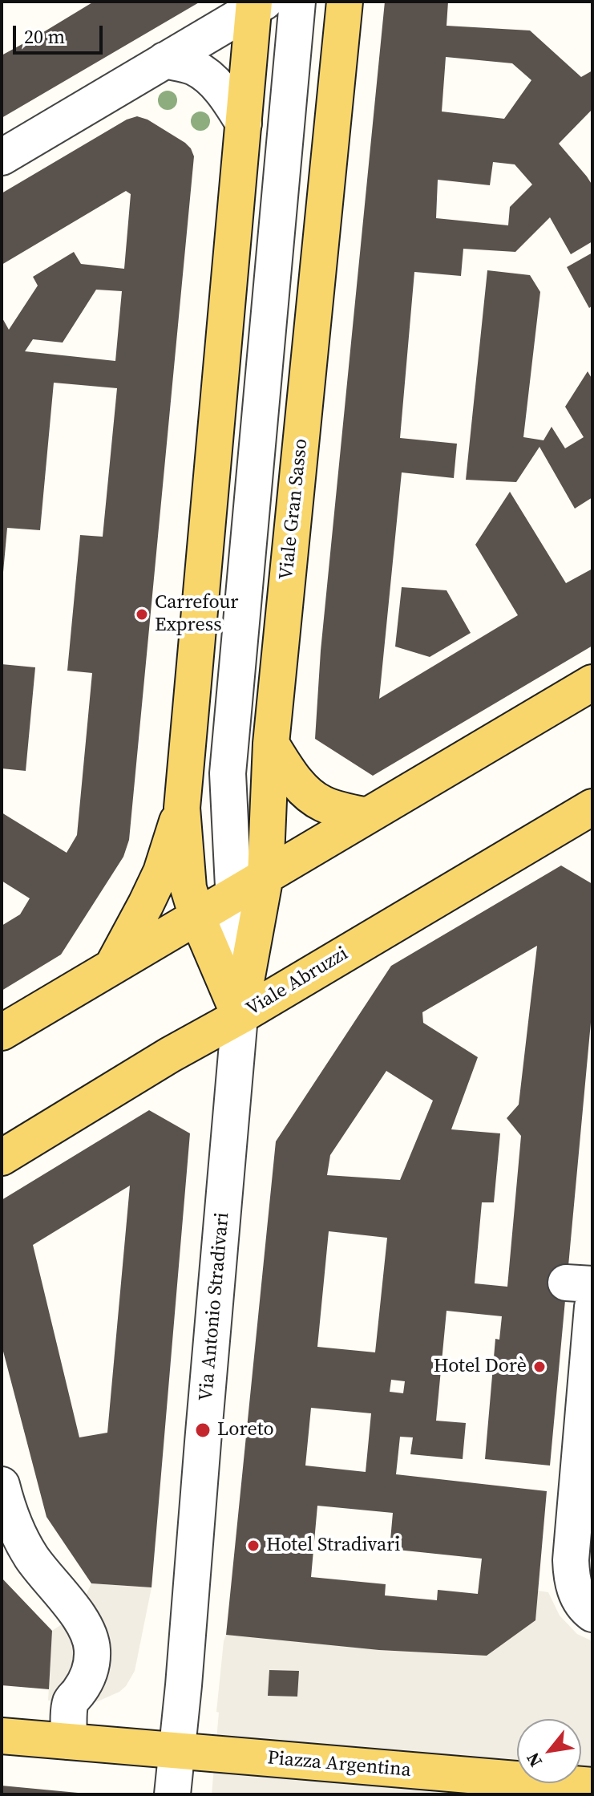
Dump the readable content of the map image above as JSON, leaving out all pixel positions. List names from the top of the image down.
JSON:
{
  "streets": {
    "main road": ["Viale Gran Sasso", "Viale Abruzzi", "Piazza Argentina"],
    "street": ["Via Antonio Stradivari"]
  },
  "crossings": [
    ["Viale Gran Sasso", "Viale Abruzzi"],
    ["Viale Gran Sasso", "Via Antonio Stradivari"],
    ["Viale Abruzzi", "Via Antonio Stradivari"],
    ["Via Antonio Stradivari", "Piazza Argentina"]
  ],
  "places": [
    "Carrefour Express",
    "Hotel Dorè",
    "Loreto",
    "Hotel Stradivari"
  ],
  "scale_bar": "20 m",
  "north": "bottom left"
}
